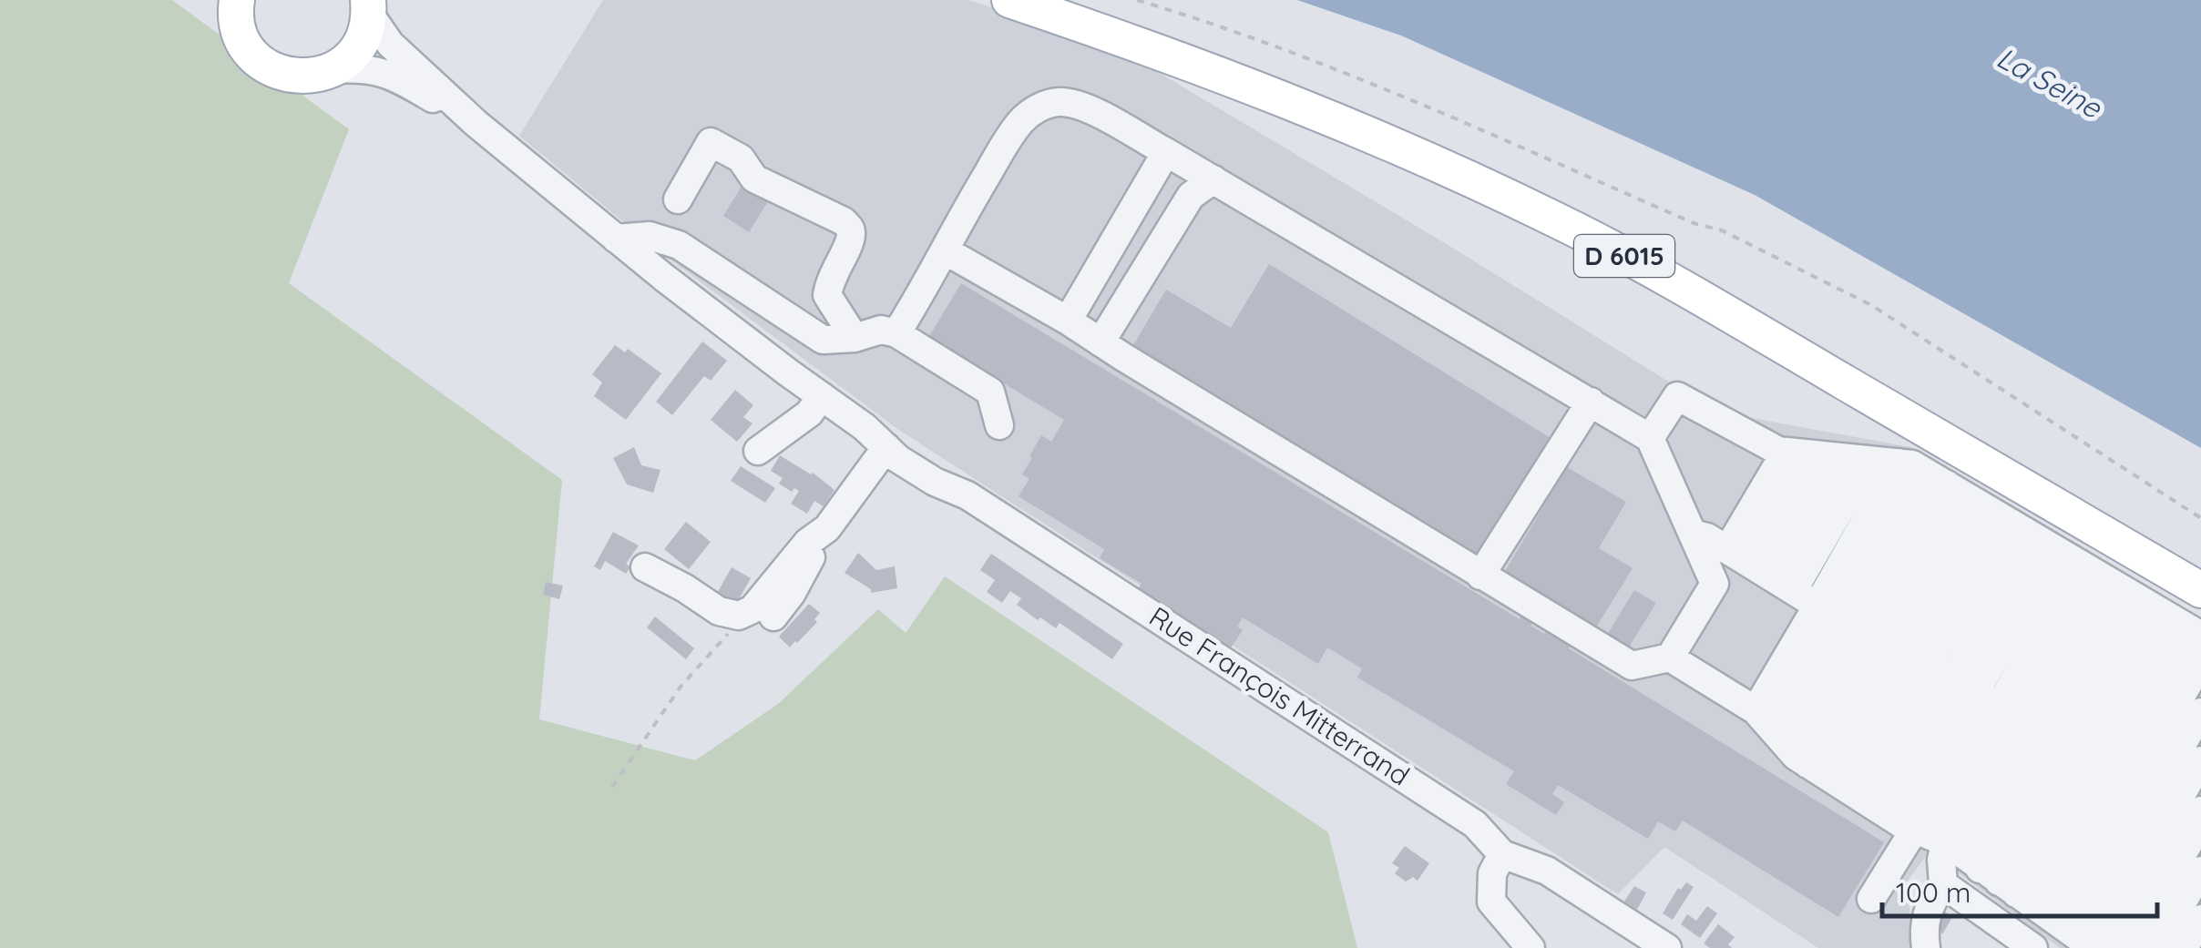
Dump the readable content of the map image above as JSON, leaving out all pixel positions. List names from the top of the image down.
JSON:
{
  "streets": {
    "main road": ["D 6015"],
    "street": ["Rue François Mitterrand"]
  },
  "water": ["La Seine"],
  "scale_bar": "100 m"
}
